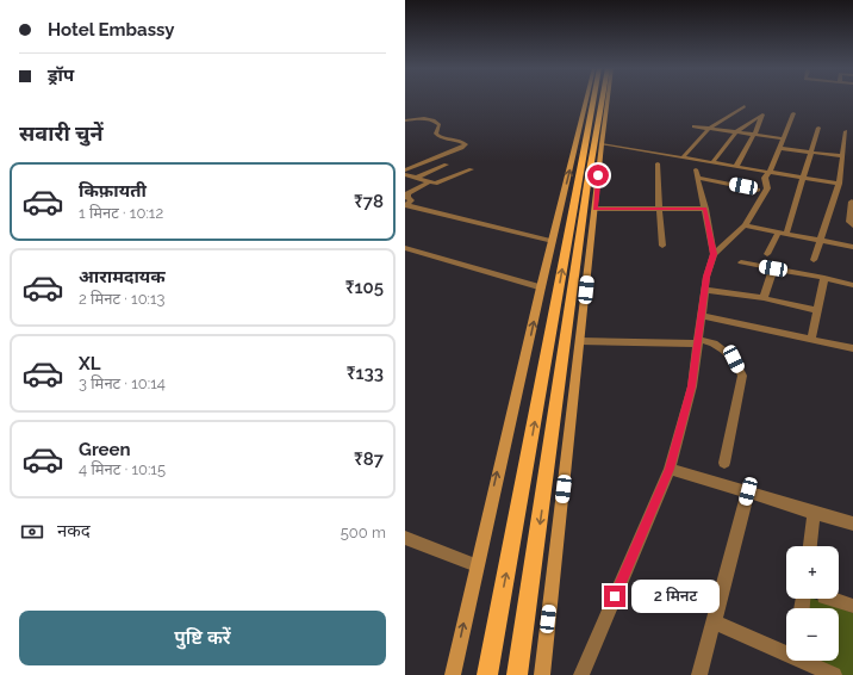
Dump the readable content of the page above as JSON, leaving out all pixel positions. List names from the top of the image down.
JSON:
{
  "page": {
    "banner": ["Hotel Embassy", "ड्रॉप"],
    "heading": "सवारी चुनें",
    "list": [
      {
        "name": "किफ़ायती",
        "note": "1 मिनट · 10:12",
        "value": "₹78"
      },
      {
        "name": "आरामदायक",
        "note": "2 मिनट · 10:13",
        "value": "₹105"
      },
      {
        "name": "XL",
        "note": "3 मिनट · 10:14",
        "value": "₹133"
      },
      {
        "name": "Green",
        "note": "4 मिनट · 10:15",
        "value": "₹87"
      }
    ],
    "pay": ["नकद", "500 m"],
    "map_buttons": ["+", "−"],
    "bubble": "2 मिनट",
    "buttons": "पुष्टि करें"
  }
}
